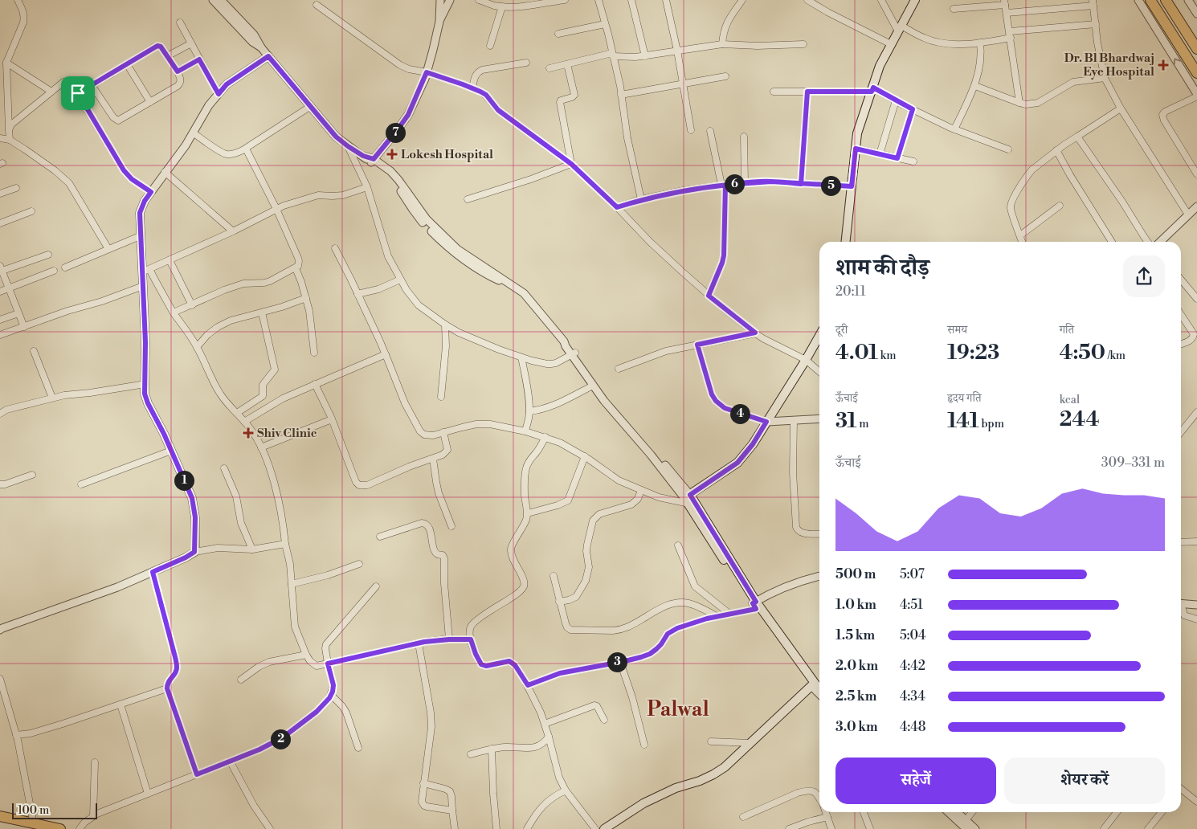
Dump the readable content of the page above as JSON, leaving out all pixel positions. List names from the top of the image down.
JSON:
{
  "districts": ["Palwal"],
  "places": {
    "health": ["Dr. Bl Bhardwaj Eye Hospital", "Lokesh Hospital", "Shiv Clinic"]
  },
  "scale_bar": "100 m",
  "page": {
    "pins": [
      "7",
      "6",
      "5",
      "4",
      "1",
      "3",
      "2"
    ],
    "heading": ["शाम की दौड़", "20:11"],
    "stats": [
      ["दूरी", "4.01 km"],
      ["समय", "19:23"],
      ["गति", "4:50 /km"],
      ["ऊँचाई", "31 m"],
      ["हृदय गति", "141 bpm"],
      ["kcal", "244"]
    ],
    "chart": ["ऊँचाई", "309–331 m"],
    "list": [
      {
        "name": "500 m",
        "note": "5:07"
      },
      {
        "name": "1.0 km",
        "note": "4:51"
      },
      {
        "name": "1.5 km",
        "note": "5:04"
      },
      {
        "name": "2.0 km",
        "note": "4:42"
      },
      {
        "name": "2.5 km",
        "note": "4:34"
      },
      {
        "name": "3.0 km",
        "note": "4:48"
      }
    ],
    "buttons": ["सहेजें", "शेयर करें"],
    "scale": "100 m"
  }
}
